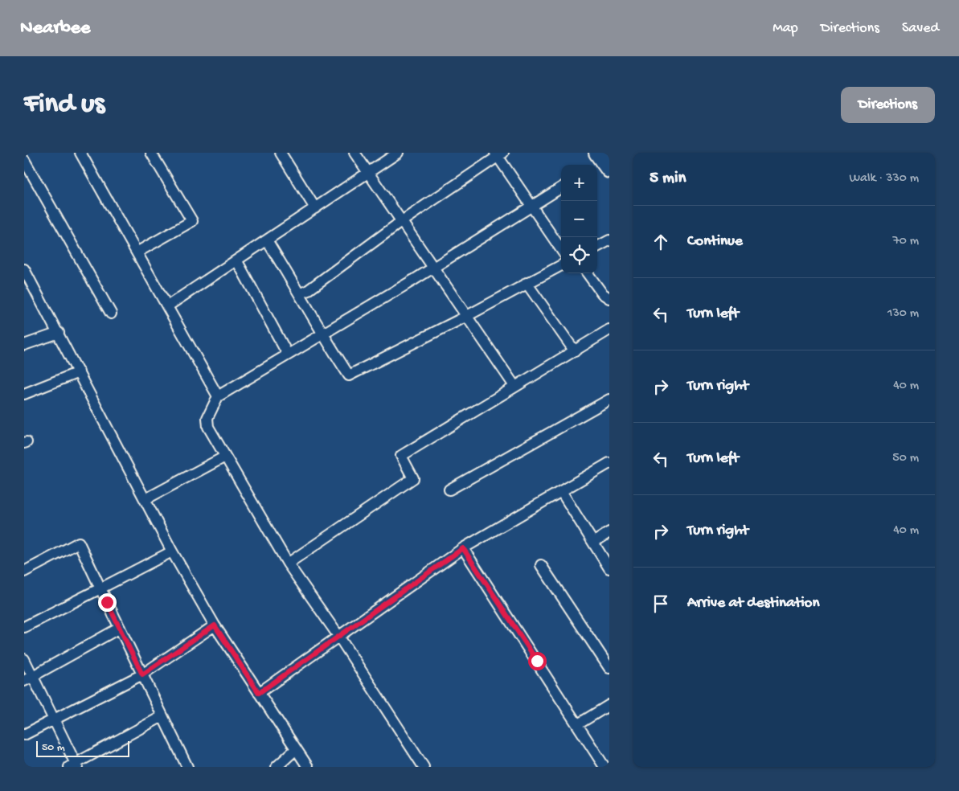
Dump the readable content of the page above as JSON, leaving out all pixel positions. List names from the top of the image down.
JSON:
{
  "scale_bar": "50 m",
  "page": {
    "header": "Nearbee",
    "nav": ["Map", "Directions", "Saved"],
    "buttons": "Directions",
    "title": "Find us",
    "heading": ["5 min", "Walk · 330 m"],
    "map_buttons": ["+", "−"],
    "list": [
      ["Continue", "70 m"],
      ["Turn left", "130 m"],
      ["Turn right", "40 m"],
      ["Turn left", "50 m"],
      ["Turn right", "40 m"],
      "Arrive at destination"
    ],
    "scale": "50 m"
  }
}
